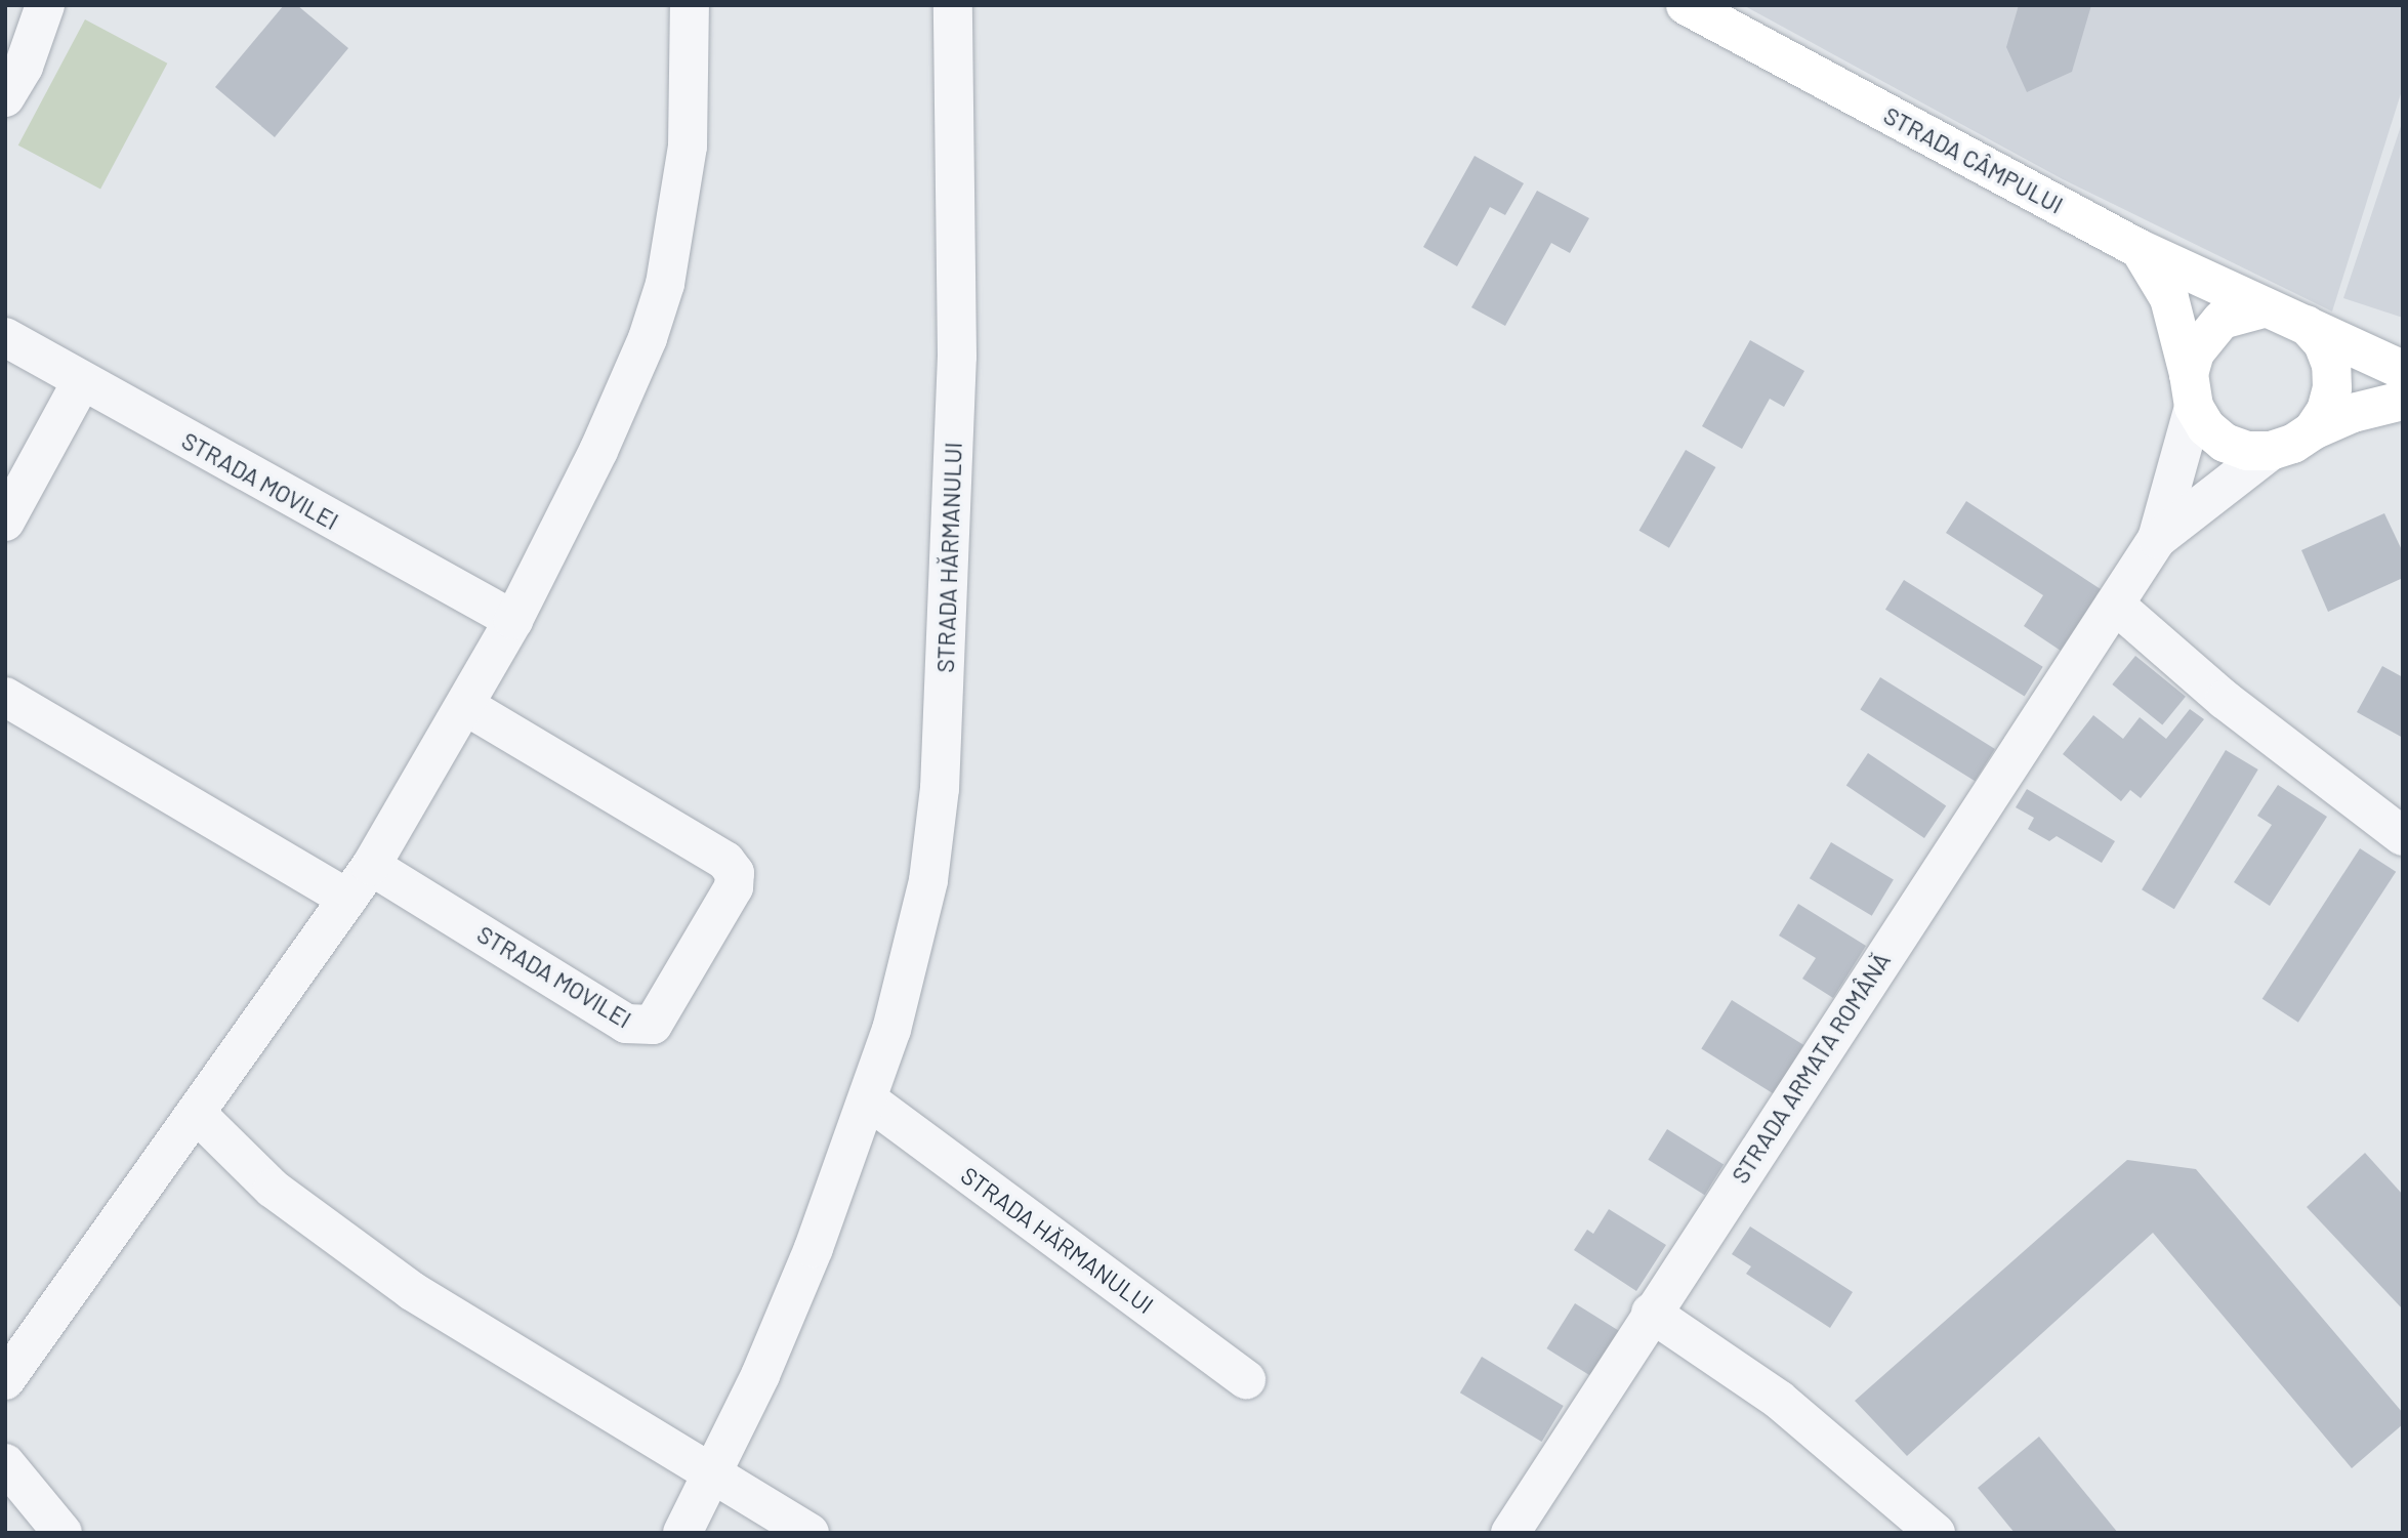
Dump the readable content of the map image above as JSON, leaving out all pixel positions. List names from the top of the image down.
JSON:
{
  "streets": {
    "main road": ["STRADA CÂMPULUI"],
    "street": ["STRADA MOVILEI", "STRADA HĂRMANULUI", "STRADA ARMATA ROMÂNĂ"]
  },
  "crossings": [
    ["STRADA CÂMPULUI", "STRADA ARMATA ROMÂNĂ"]
  ]
}
